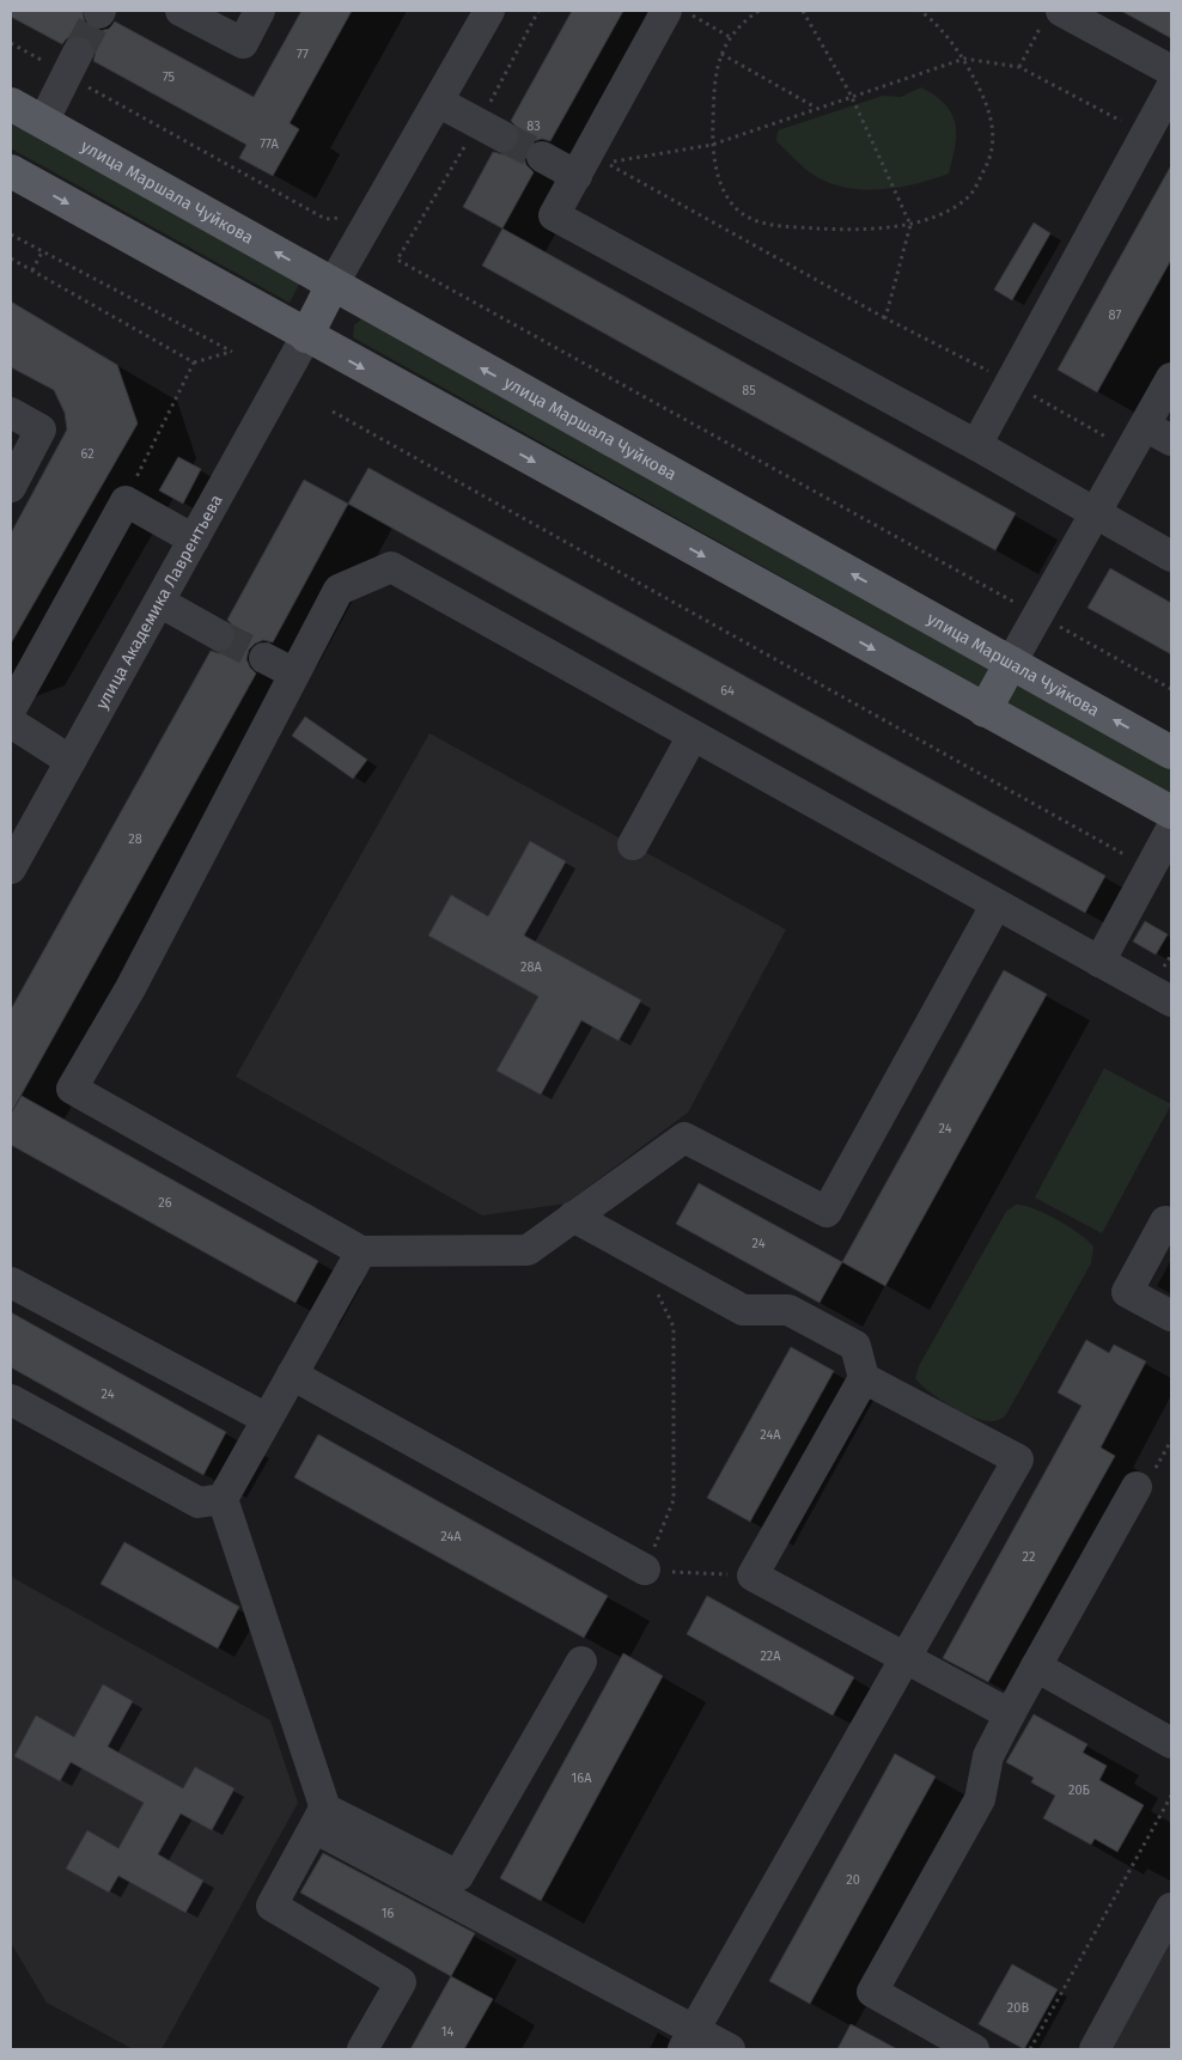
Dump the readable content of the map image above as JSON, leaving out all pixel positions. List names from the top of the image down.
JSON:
{
  "streets": {
    "main road": ["улица Маршала Чуйкова"],
    "street": ["улица Академика Лаврентьева"]
  },
  "house_numbers": [
    "77",
    "75",
    "83",
    "77А",
    "87",
    "85",
    "62",
    "64",
    "28",
    "28А",
    "24",
    "26",
    "24",
    "24",
    "24А",
    "24А",
    "22",
    "22А",
    "16А",
    "20Б",
    "20",
    "16",
    "20В",
    "14"
  ]
}
